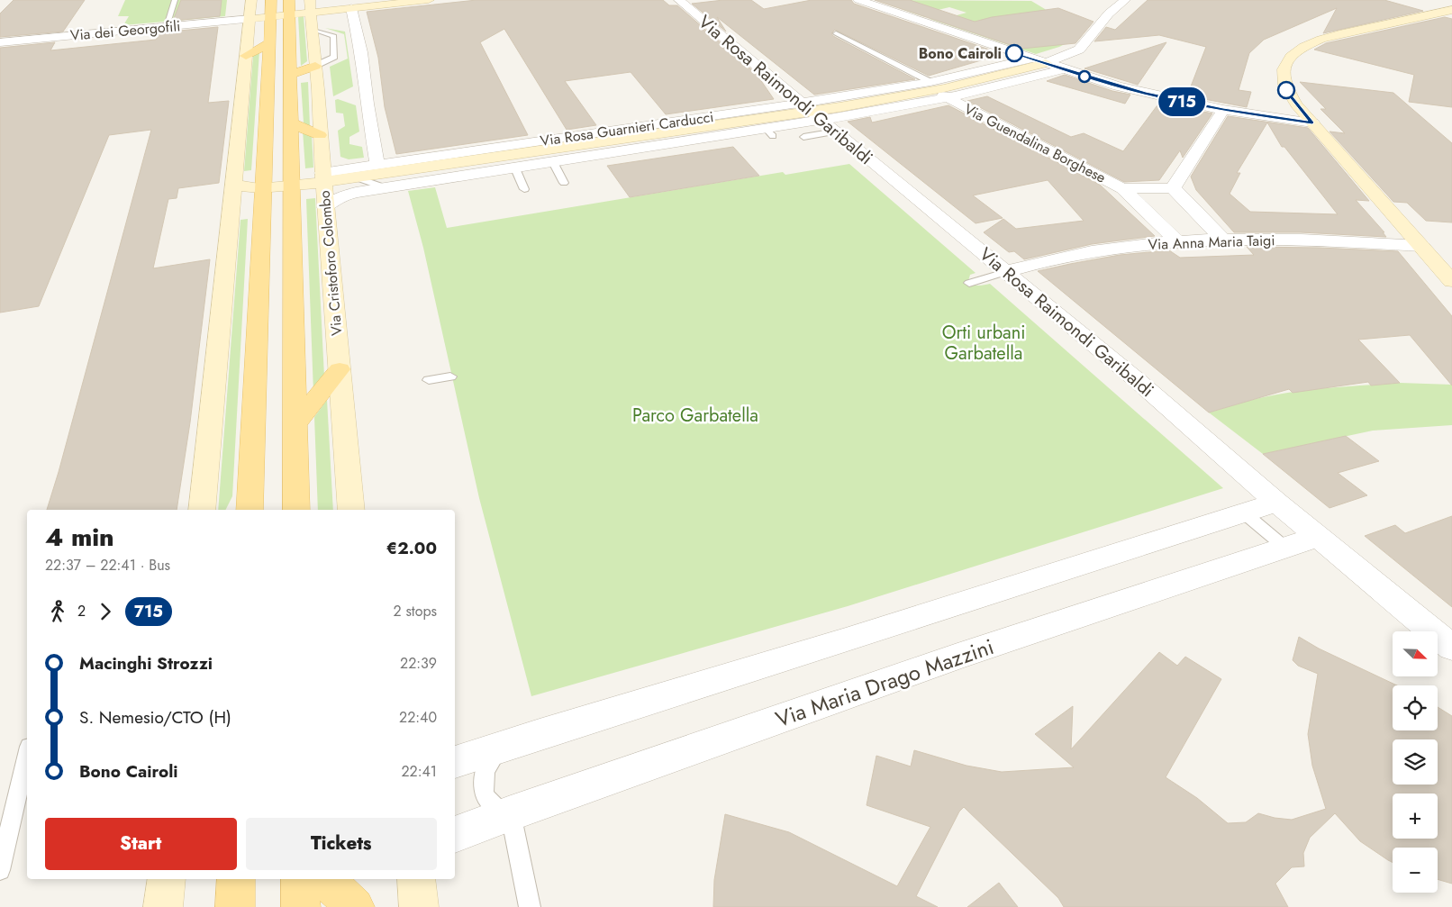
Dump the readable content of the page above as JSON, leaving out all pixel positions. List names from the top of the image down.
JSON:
{
  "streets": {
    "main road": ["Via Rosa Guarnieri Carducci", "Via Cristoforo Colombo"],
    "street": [
      "Via dei Georgofili",
      "Via Rosa Raimondi Garibaldi",
      "Via Guendalina Borghese",
      "Via Anna Maria Taigi",
      "Via Maria Drago Mazzini"
    ]
  },
  "crossings": [
    ["Via Rosa Raimondi Garibaldi", "Via Rosa Guarnieri Carducci"],
    ["Via Rosa Raimondi Garibaldi", "Via Anna Maria Taigi"],
    ["Via Rosa Raimondi Garibaldi", "Via Maria Drago Mazzini"],
    ["Via Rosa Guarnieri Carducci", "Via Guendalina Borghese"],
    ["Via Rosa Guarnieri Carducci", "Via Cristoforo Colombo"]
  ],
  "parks": ["Orti urbani Garbatella", "Parco Garbatella"],
  "places": ["Bono Cairoli"],
  "lines": ["bus line 715"],
  "north": "bottom right",
  "page": {
    "on_map": "715",
    "heading": ["4 min", "22:37 – 22:41 · Bus", "€2.00"],
    "legs": ["2", "715", "2 stops"],
    "map_buttons": ["+", "−"],
    "list": [
      {
        "name": "Macinghi Strozzi",
        "value": "22:39"
      },
      {
        "name": "S. Nemesio/CTO (H)",
        "value": "22:40"
      },
      {
        "name": "Bono Cairoli",
        "value": "22:41"
      }
    ],
    "buttons": ["Start", "Tickets"]
  }
}
